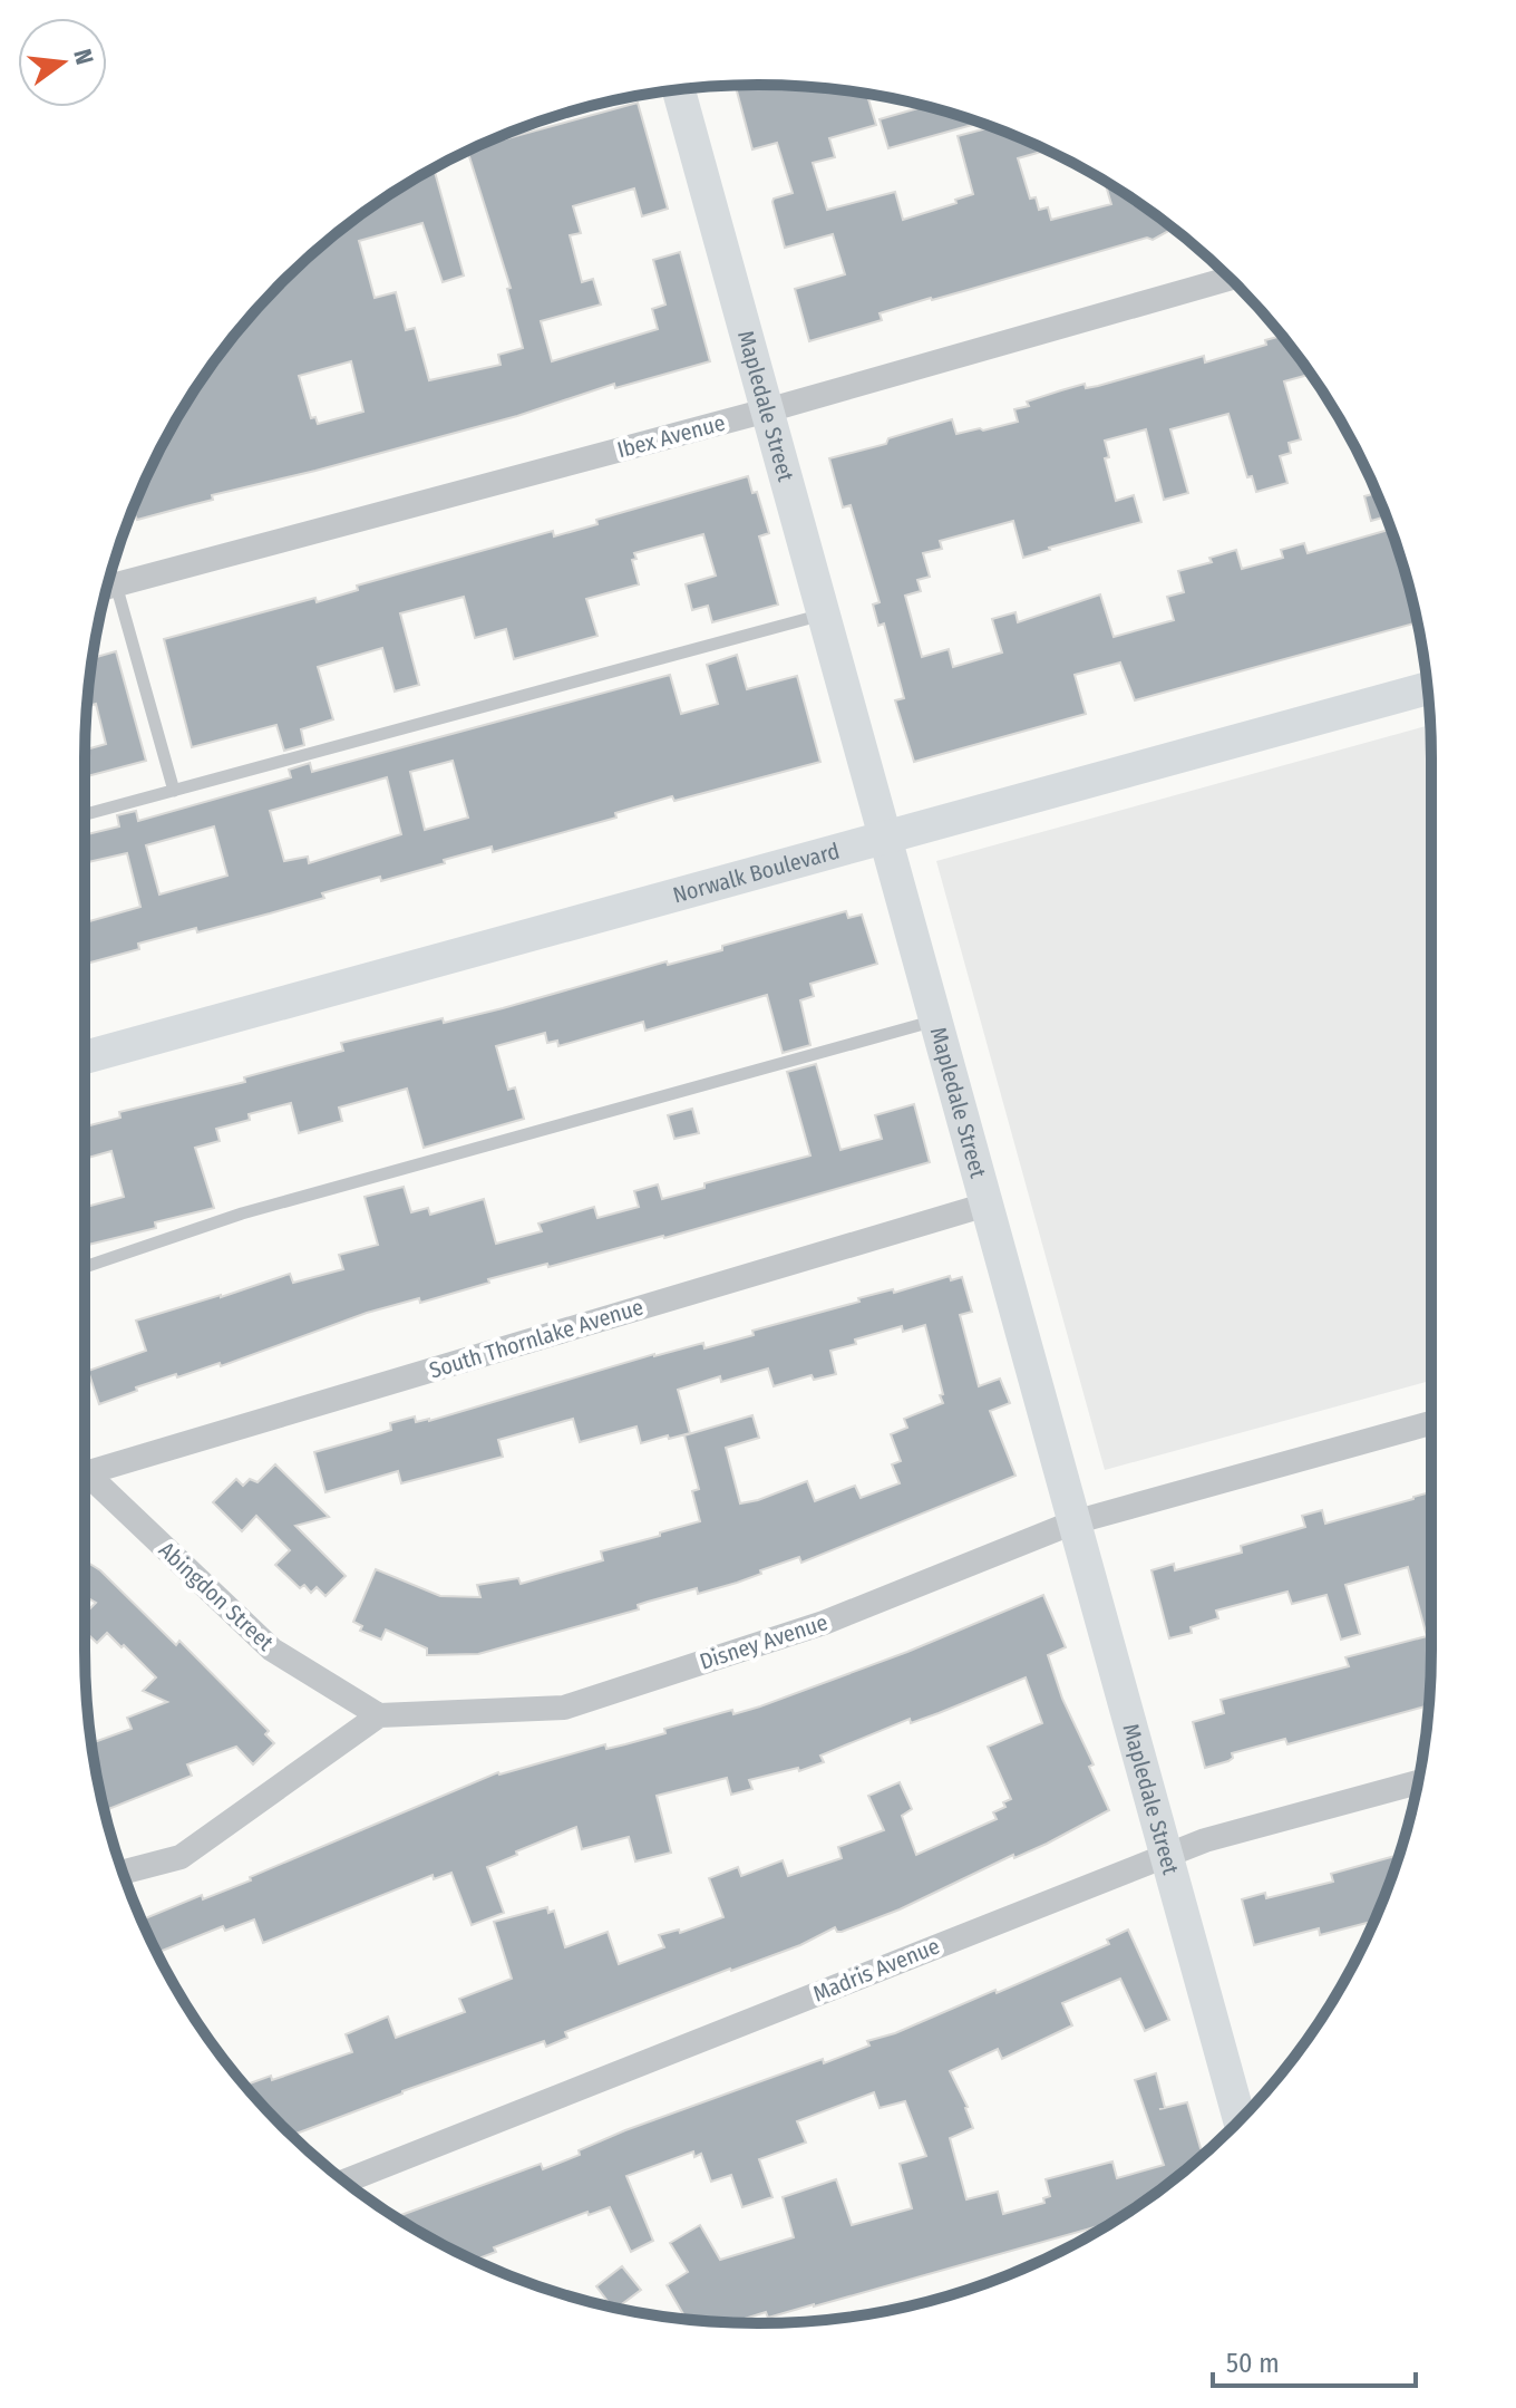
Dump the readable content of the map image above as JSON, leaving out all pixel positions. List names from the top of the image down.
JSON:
{
  "streets": {
    "street": [
      "Mapledale Street",
      "Ibex Avenue",
      "Norwalk Boulevard",
      "South Thornlake Avenue",
      "Abingdon Street",
      "Disney Avenue",
      "Madris Avenue"
    ]
  },
  "crossings": [
    ["Mapledale Street", "Ibex Avenue"],
    ["Mapledale Street", "Norwalk Boulevard"],
    ["Mapledale Street", "South Thornlake Avenue"],
    ["Mapledale Street", "Disney Avenue"],
    ["Mapledale Street", "Madris Avenue"],
    ["Abingdon Street", "Disney Avenue"]
  ],
  "scale_bar": "50 m",
  "north": "right"
}
